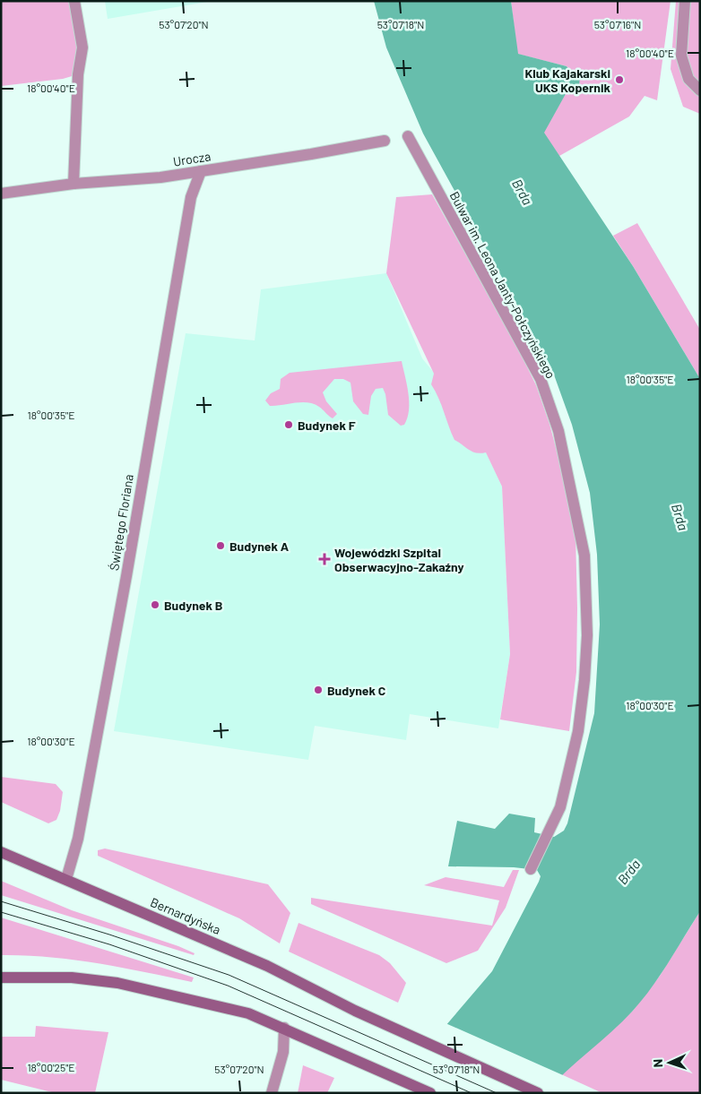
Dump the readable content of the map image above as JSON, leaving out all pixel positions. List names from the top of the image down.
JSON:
{
  "streets": {
    "main road": ["Bernardyńska"],
    "street": ["Urocza", "Bulwar im. Leona Janty-Połczyńskiego", "Świętego Floriana"]
  },
  "crossings": [
    ["Urocza", "Świętego Floriana"],
    ["Świętego Floriana", "Bernardyńska"]
  ],
  "water": ["Brda"],
  "places": {
    "other": [
      "Klub Kajakarski UKS Kopernik",
      "Budynek F",
      "Budynek A",
      "Budynek B",
      "Budynek C"
    ],
    "health": ["Wojewódzki Szpital Obserwacyjno-Zakaźny"]
  },
  "north": "left",
  "coordinates": [
    "53°07'20\"N",
    "53°07'18\"N",
    "53°07'16\"N",
    "18°00'40\"E",
    "18°00'35\"E",
    "18°00'30\"E",
    "18°00'25\"E"
  ]
}
